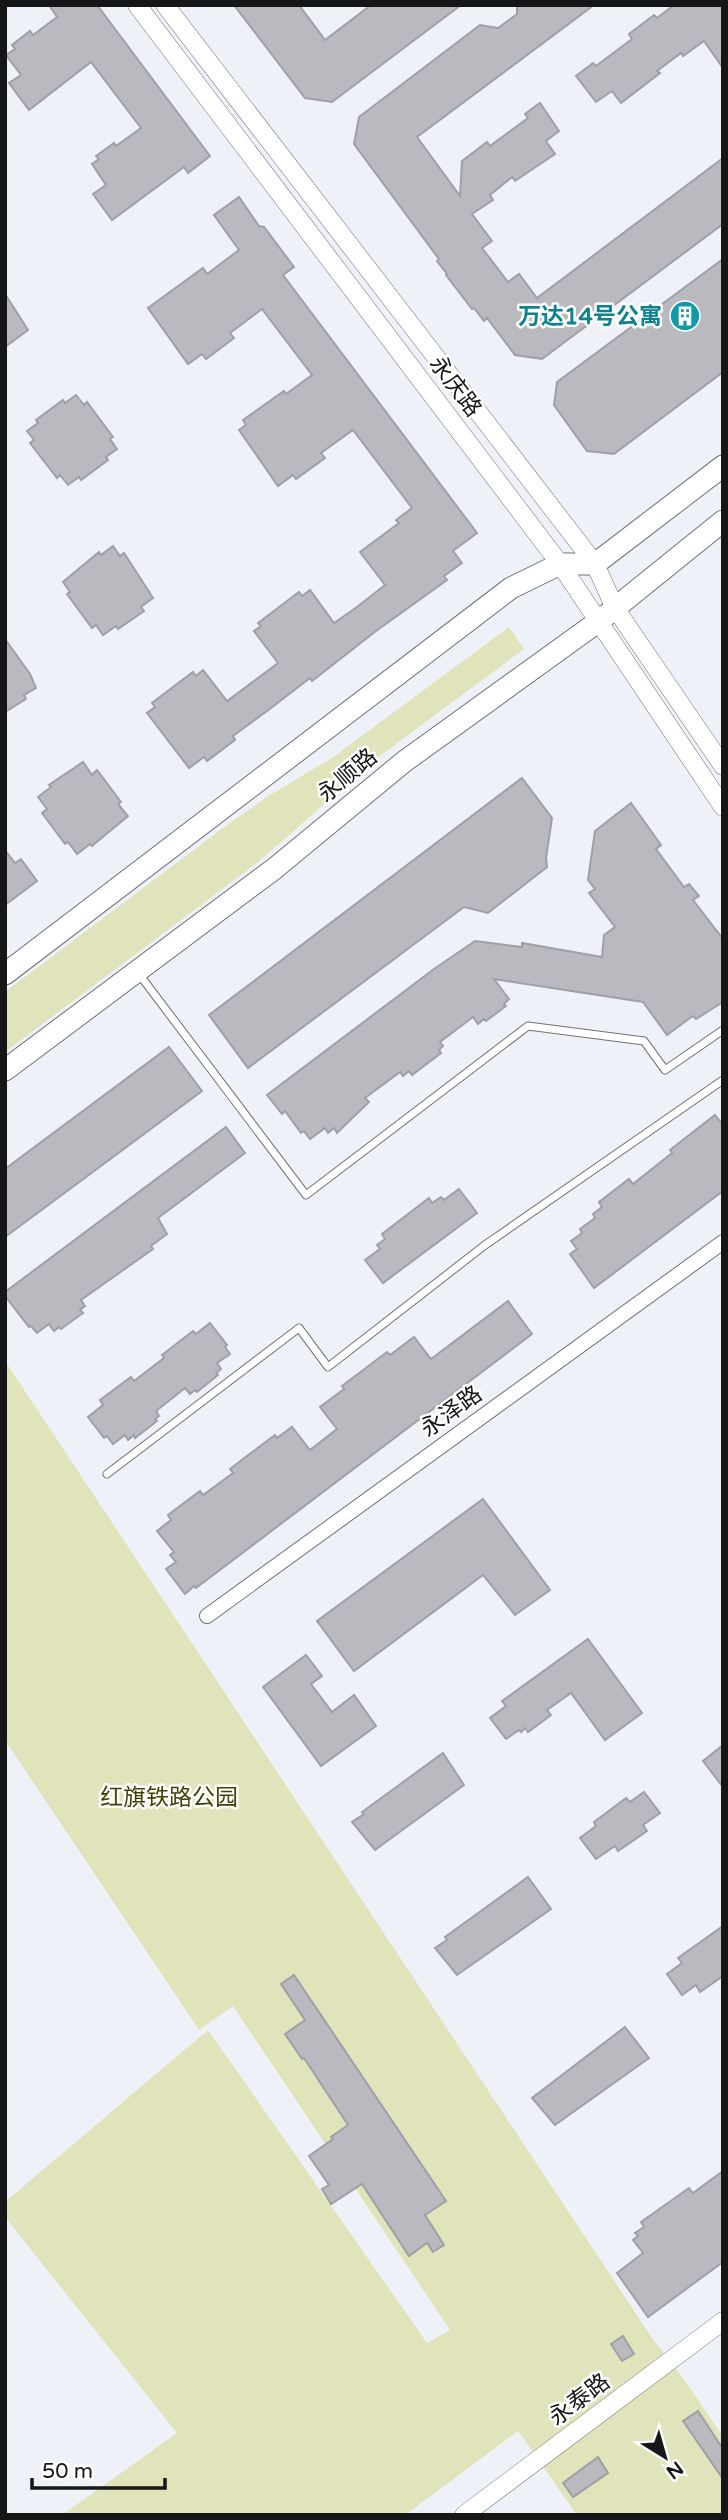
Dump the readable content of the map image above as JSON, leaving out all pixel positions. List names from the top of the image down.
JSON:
{
  "streets": {
    "main road": ["永顺路"],
    "street": ["永庆路", "永泽路", "永泰路"]
  },
  "crossings": [
    ["永庆路", "永顺路"]
  ],
  "parks": ["红旗铁路公园"],
  "places": {
    "building": ["万达14号公寓"]
  },
  "scale_bar": "50 m",
  "north": "bottom right"
}
